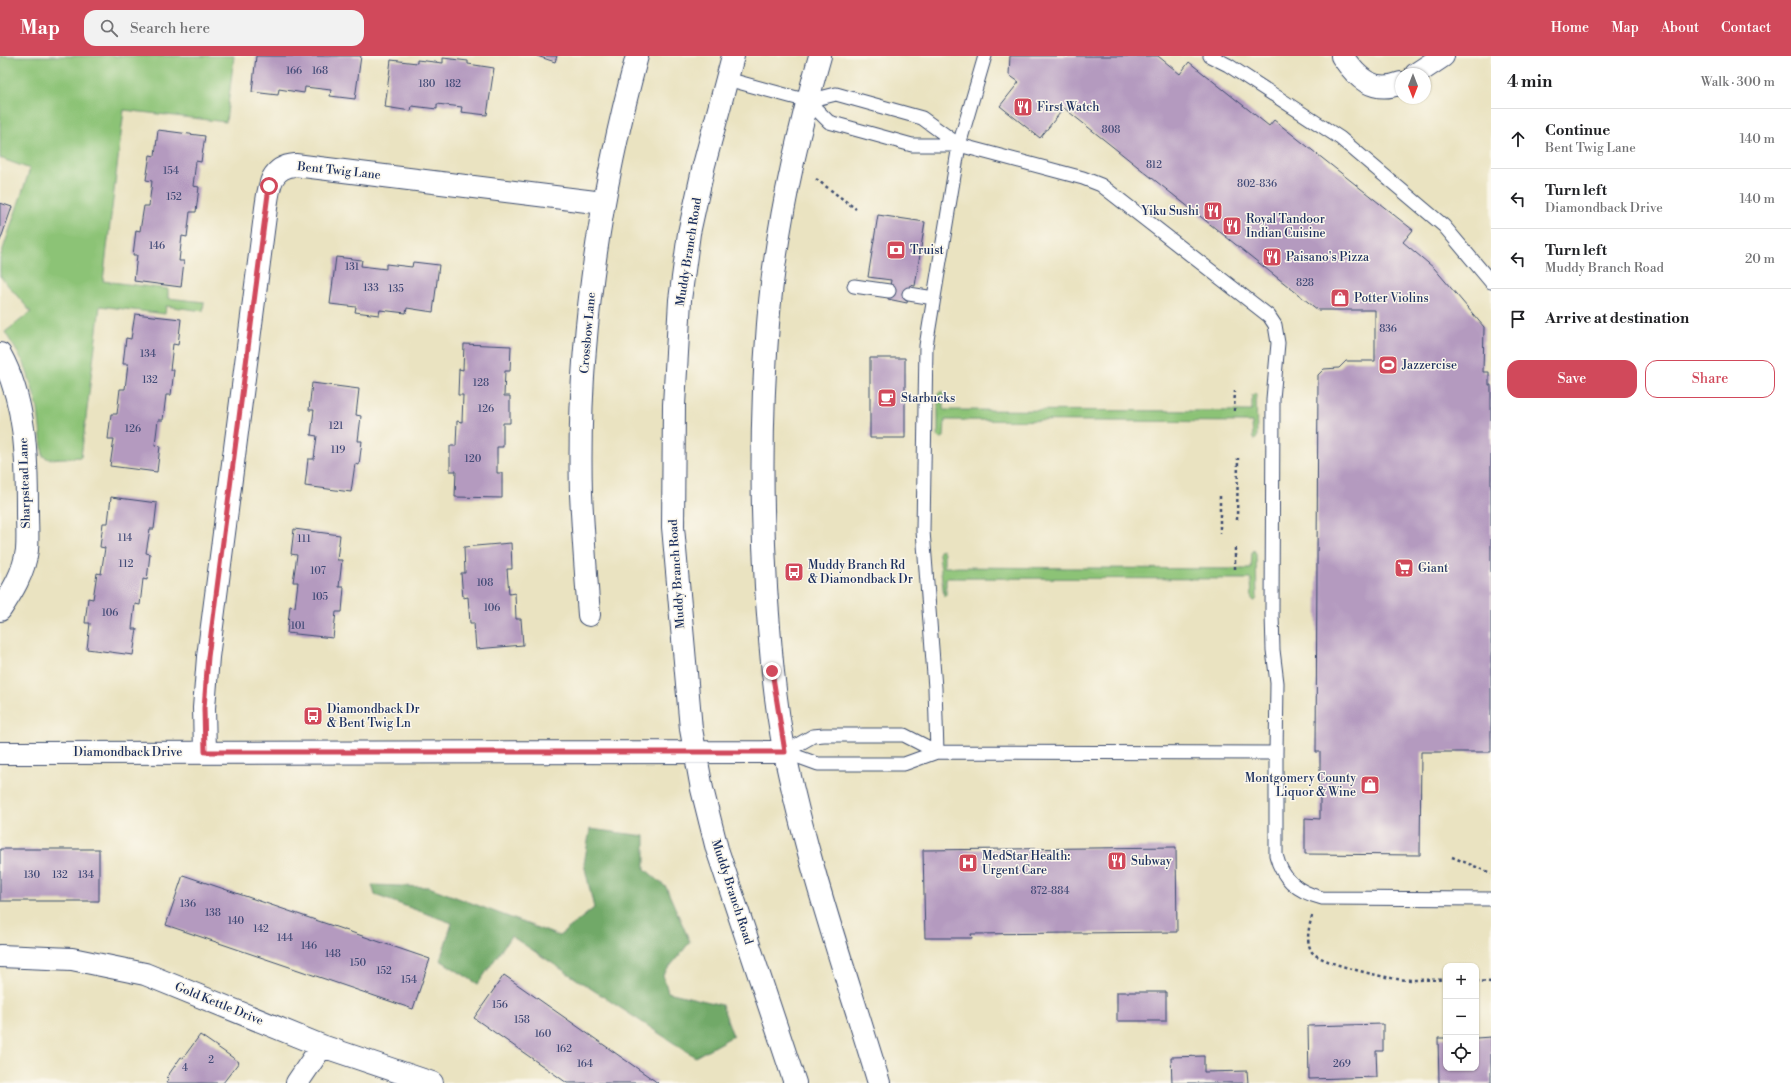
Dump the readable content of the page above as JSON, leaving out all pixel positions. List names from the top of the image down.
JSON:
{
  "streets": {
    "street": [
      "Bent Twig Lane",
      "Muddy Branch Road",
      "Crossbow Lane",
      "Sharpstead Lane",
      "Diamondback Drive",
      "Gold Kettle Drive"
    ]
  },
  "crossings": [
    ["Bent Twig Lane", "Crossbow Lane"],
    ["Bent Twig Lane", "Diamondback Drive"],
    ["Muddy Branch Road", "Diamondback Drive"]
  ],
  "places": {
    "restaurant": [
      "First Watch",
      "Yiku Sushi",
      "Royal Tandoor Indian Cuisine",
      "Paisano's Pizza",
      "Subway"
    ],
    "bank": ["Truist"],
    "shop": ["Potter Violins", "Montgomery County Liquor & Wine"],
    "sports": ["Jazzercise"],
    "cafe": ["Starbucks"],
    "supermarket": ["Giant"],
    "bus stop": ["Muddy Branch Rd & Diamondback Dr", "Diamondback Dr & Bent Twig Ln"],
    "hospital": ["MedStar Health: Urgent Care"]
  },
  "house_numbers": [
    "166",
    "168",
    "180",
    "182",
    "808",
    "812",
    "154",
    "802-836",
    "152",
    "146",
    "131",
    "828",
    "133",
    "135",
    "836",
    "134",
    "132",
    "128",
    "126",
    "121",
    "126",
    "119",
    "120",
    "114",
    "111",
    "112",
    "107",
    "108",
    "105",
    "106",
    "106",
    "101",
    "130",
    "132",
    "134",
    "872-884",
    "136",
    "138",
    "140",
    "142",
    "144",
    "146",
    "148",
    "150",
    "152",
    "154",
    "156",
    "158",
    "160",
    "162",
    "2",
    "164",
    "269",
    "4"
  ],
  "north": "bottom",
  "page": {
    "header": "Map",
    "search": "Search here",
    "nav": [
      "Home",
      "Map",
      "About",
      "Contact"
    ],
    "heading": ["4 min", "Walk · 300 m"],
    "list": [
      ["Continue", "Bent Twig Lane", "140 m"],
      ["Turn left", "Diamondback Drive", "140 m"],
      ["Turn left", "Muddy Branch Road", "20 m"],
      "Arrive at destination"
    ],
    "buttons": ["Save", "Share"],
    "map_buttons": ["+", "−"]
  }
}
